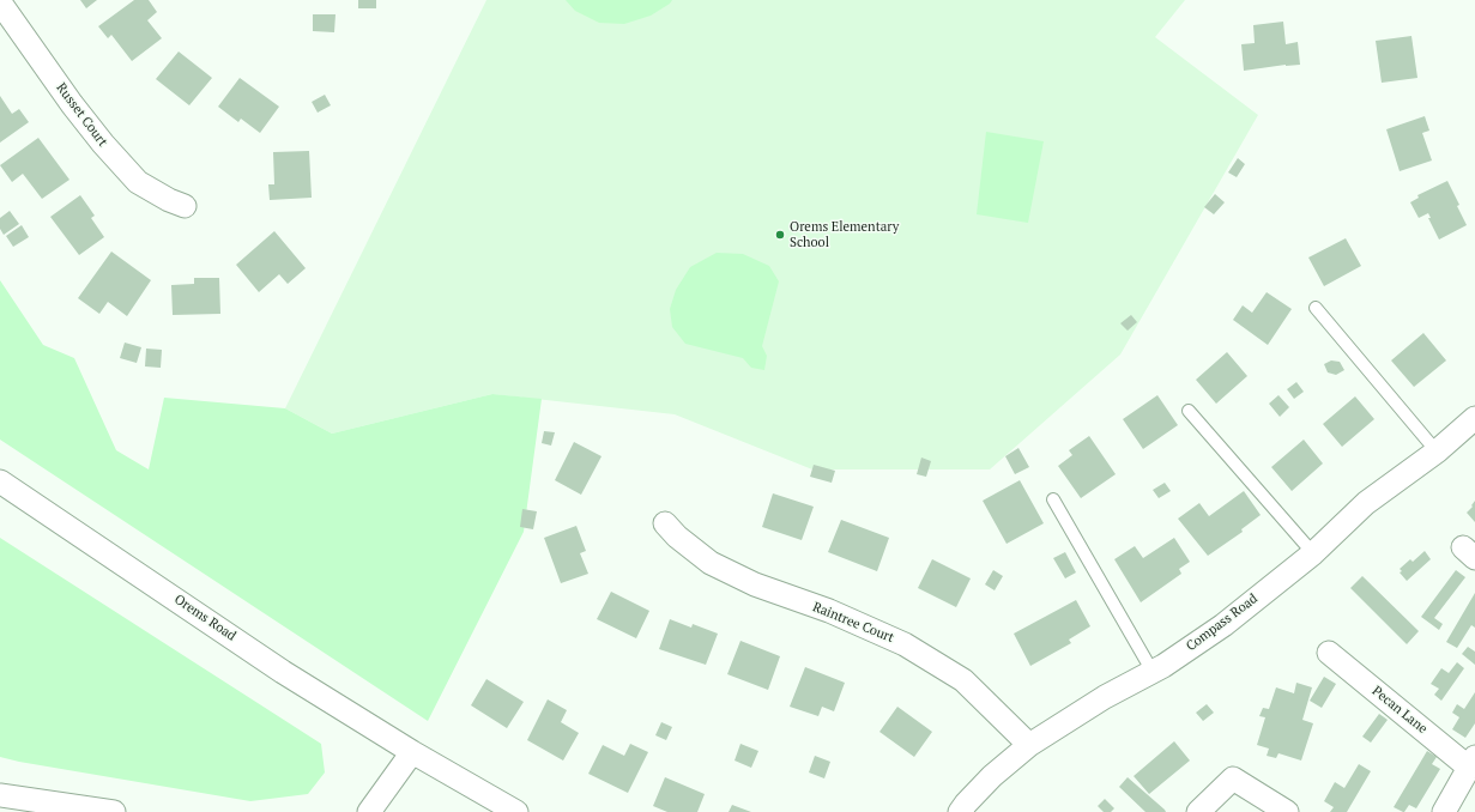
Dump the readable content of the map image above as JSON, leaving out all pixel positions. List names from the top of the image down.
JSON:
{
  "streets": {
    "street": [
      "Russet Court",
      "Orems Road",
      "Raintree Court",
      "Compass Road",
      "Pecan Lane"
    ]
  },
  "crossings": [
    ["Raintree Court", "Compass Road"]
  ],
  "places": ["Orems Elementary School"]
}
